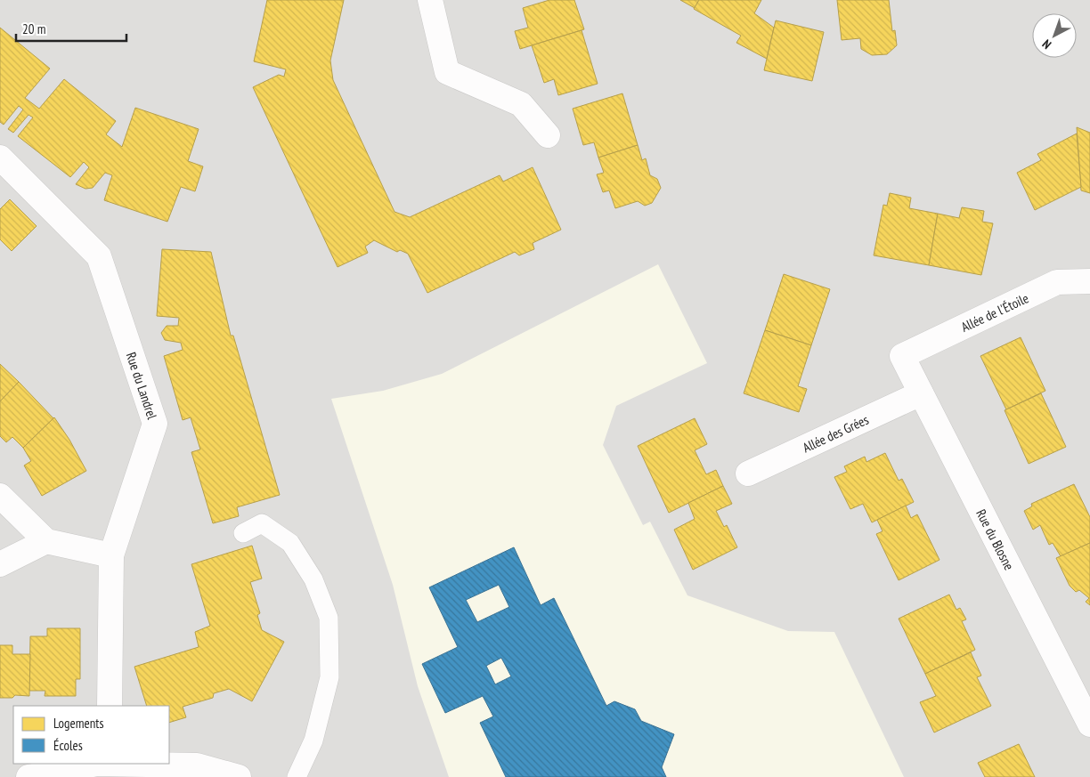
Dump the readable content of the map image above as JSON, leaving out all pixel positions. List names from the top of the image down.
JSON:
{
  "streets": {
    "street": [
      "Allée de l'Étoile",
      "Rue du Landrel",
      "Allée des Grées",
      "Rue du Blosne"
    ]
  },
  "crossings": [
    ["Allée de l'Étoile", "Rue du Blosne"],
    ["Allée des Grées", "Rue du Blosne"]
  ],
  "legend": ["Logements", "Écoles"],
  "scale_bar": "20 m",
  "north": "bottom left"
}
